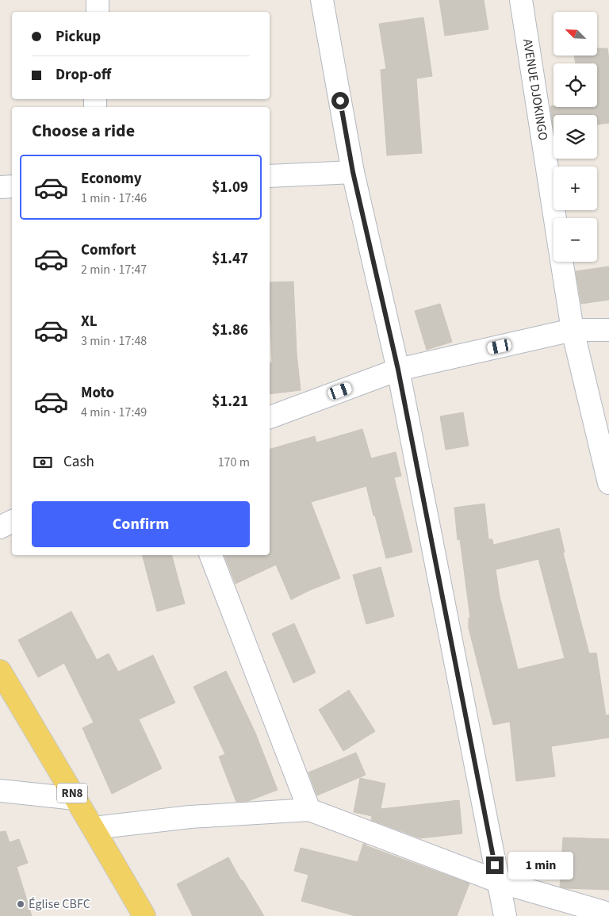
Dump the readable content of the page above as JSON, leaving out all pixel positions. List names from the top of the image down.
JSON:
{
  "streets": {
    "main road": ["RN8"],
    "street": ["AVENUE DJOKINGO"]
  },
  "places": ["Église CBFC"],
  "north": "top left",
  "page": {
    "map_buttons": ["+", "−"],
    "banner": ["Pickup", "Drop-off"],
    "heading": "Choose a ride",
    "list": [
      {
        "name": "Economy",
        "note": "1 min · 17:46",
        "value": "$1.09"
      },
      {
        "name": "Comfort",
        "note": "2 min · 17:47",
        "value": "$1.47"
      },
      {
        "name": "XL",
        "note": "3 min · 17:48",
        "value": "$1.86"
      },
      {
        "name": "Moto",
        "note": "4 min · 17:49",
        "value": "$1.21"
      }
    ],
    "pay": ["Cash", "170 m"],
    "buttons": "Confirm",
    "bubble": "1 min"
  }
}
